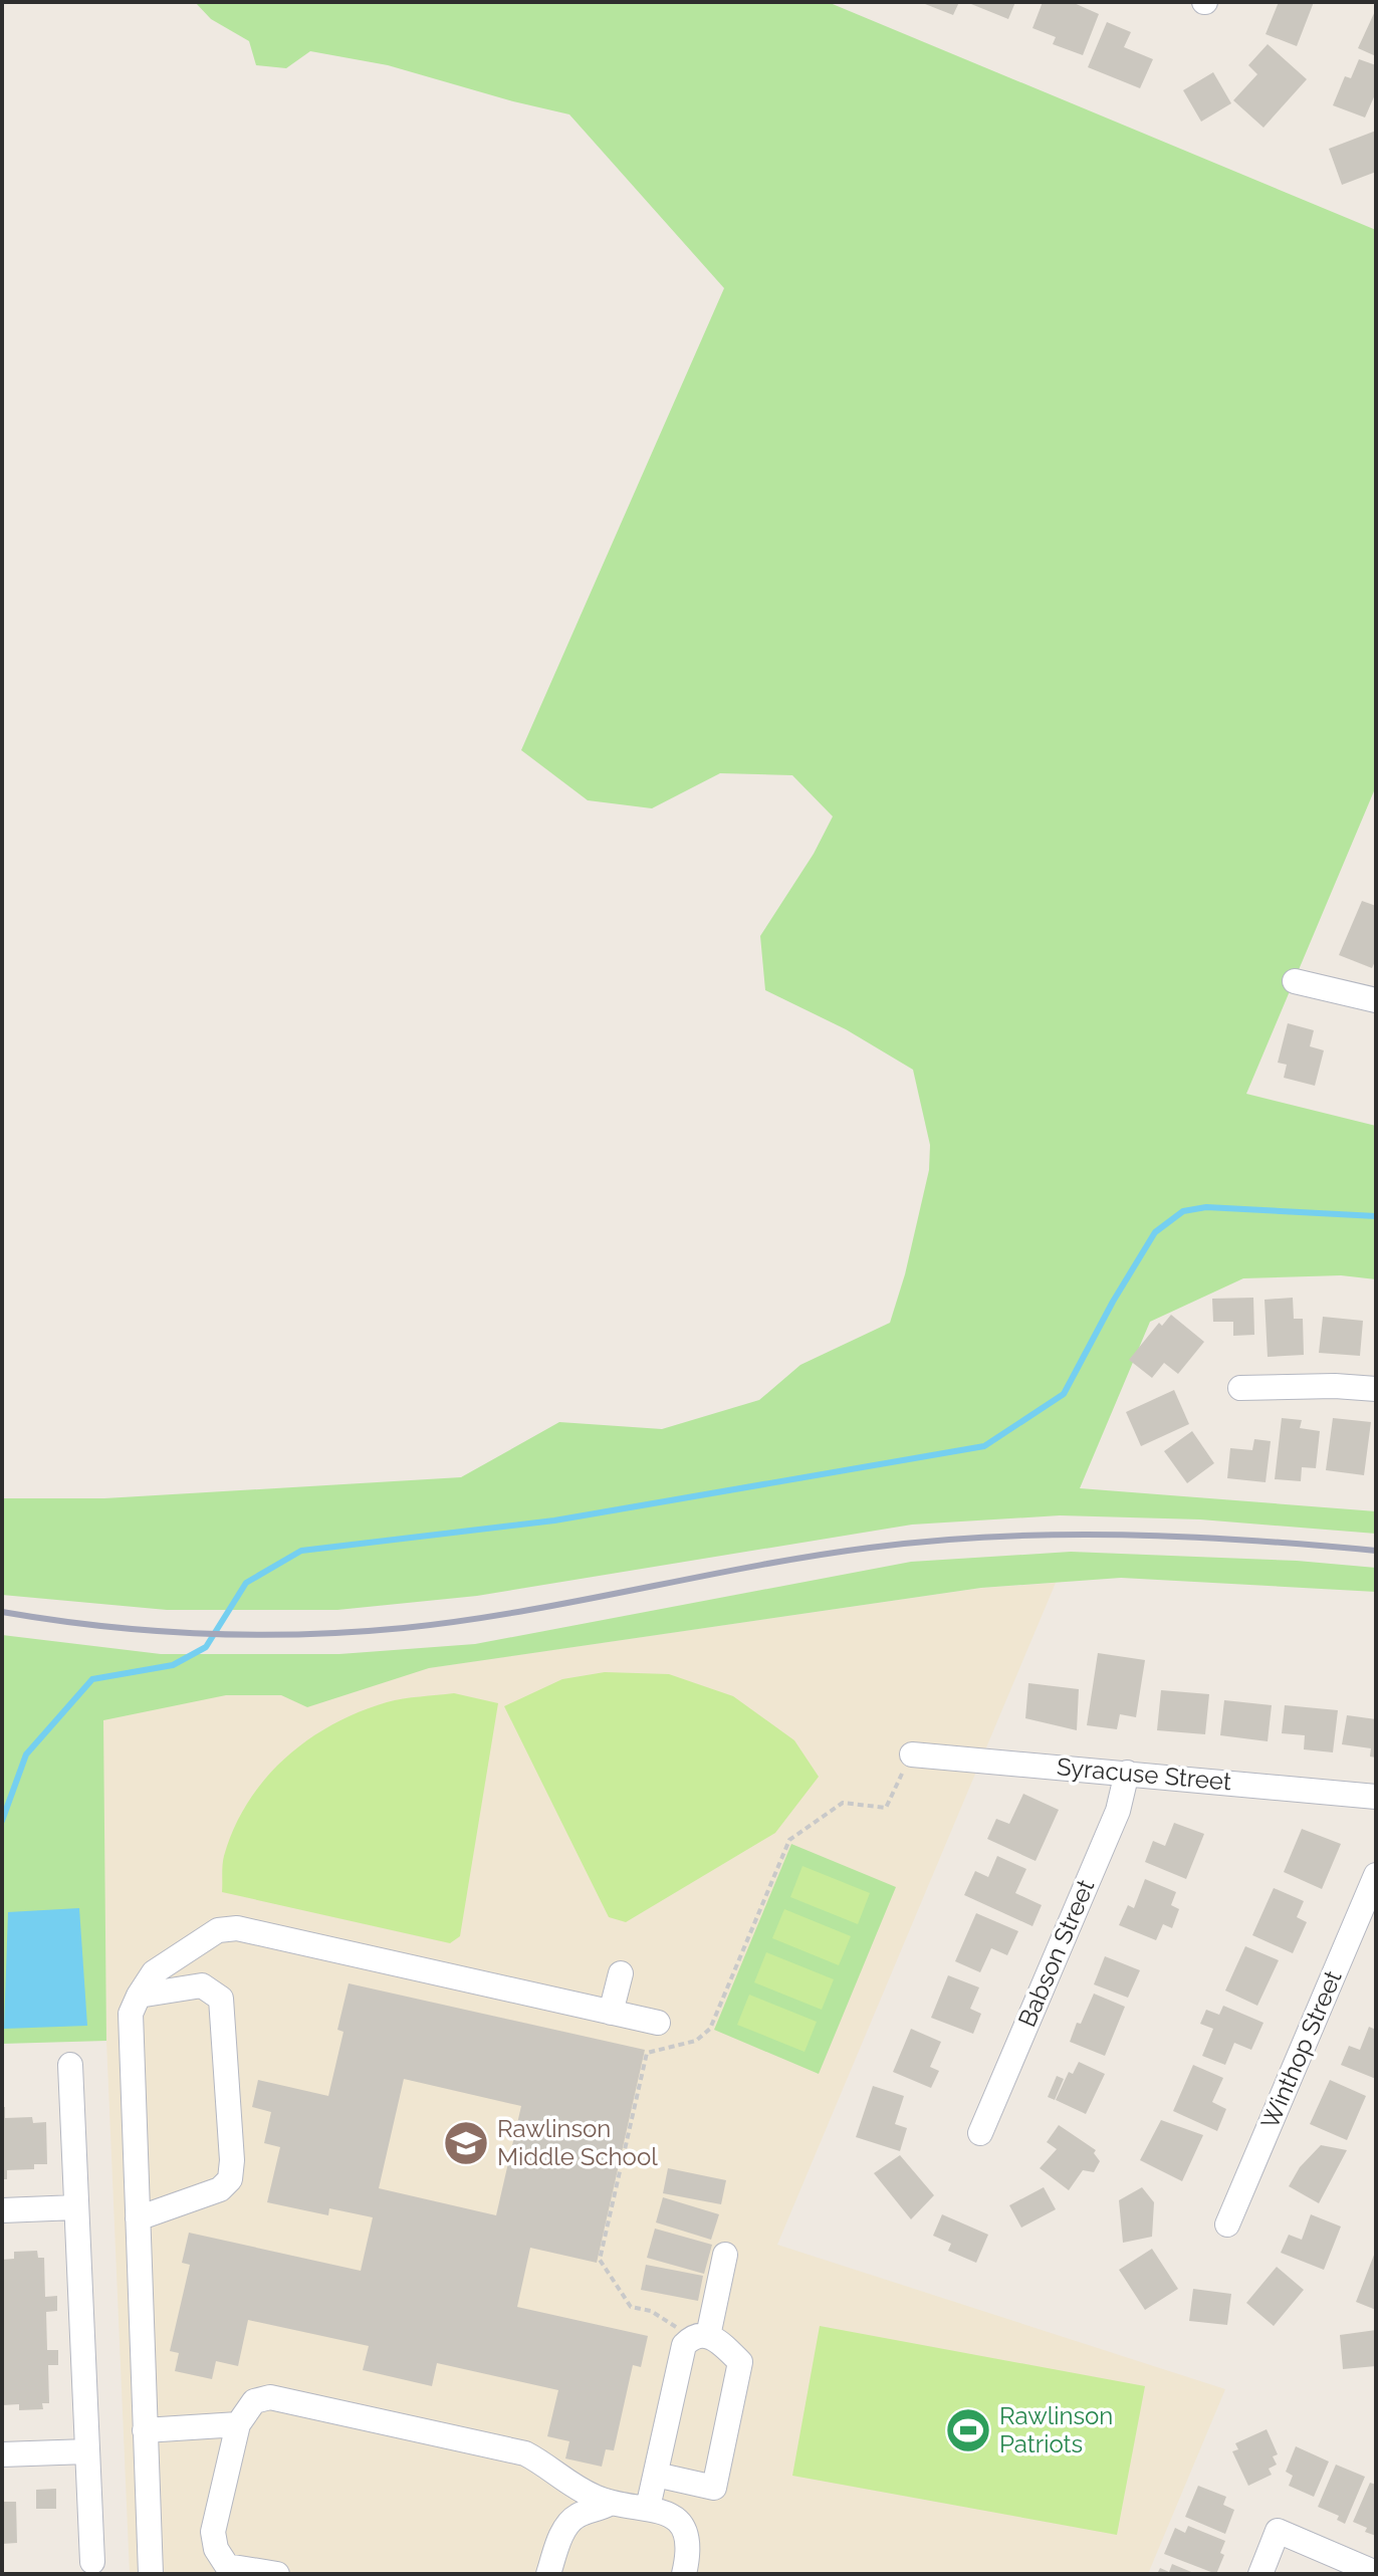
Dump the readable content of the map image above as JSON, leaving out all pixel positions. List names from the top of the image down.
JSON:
{
  "streets": {
    "street": ["Syracuse Street", "Babson Street", "Winthop Street"]
  },
  "crossings": [
    ["Syracuse Street", "Babson Street"]
  ],
  "places": {
    "school or university": ["Rawlinson Middle School"],
    "sports": ["Rawlinson Patriots"]
  }
}
